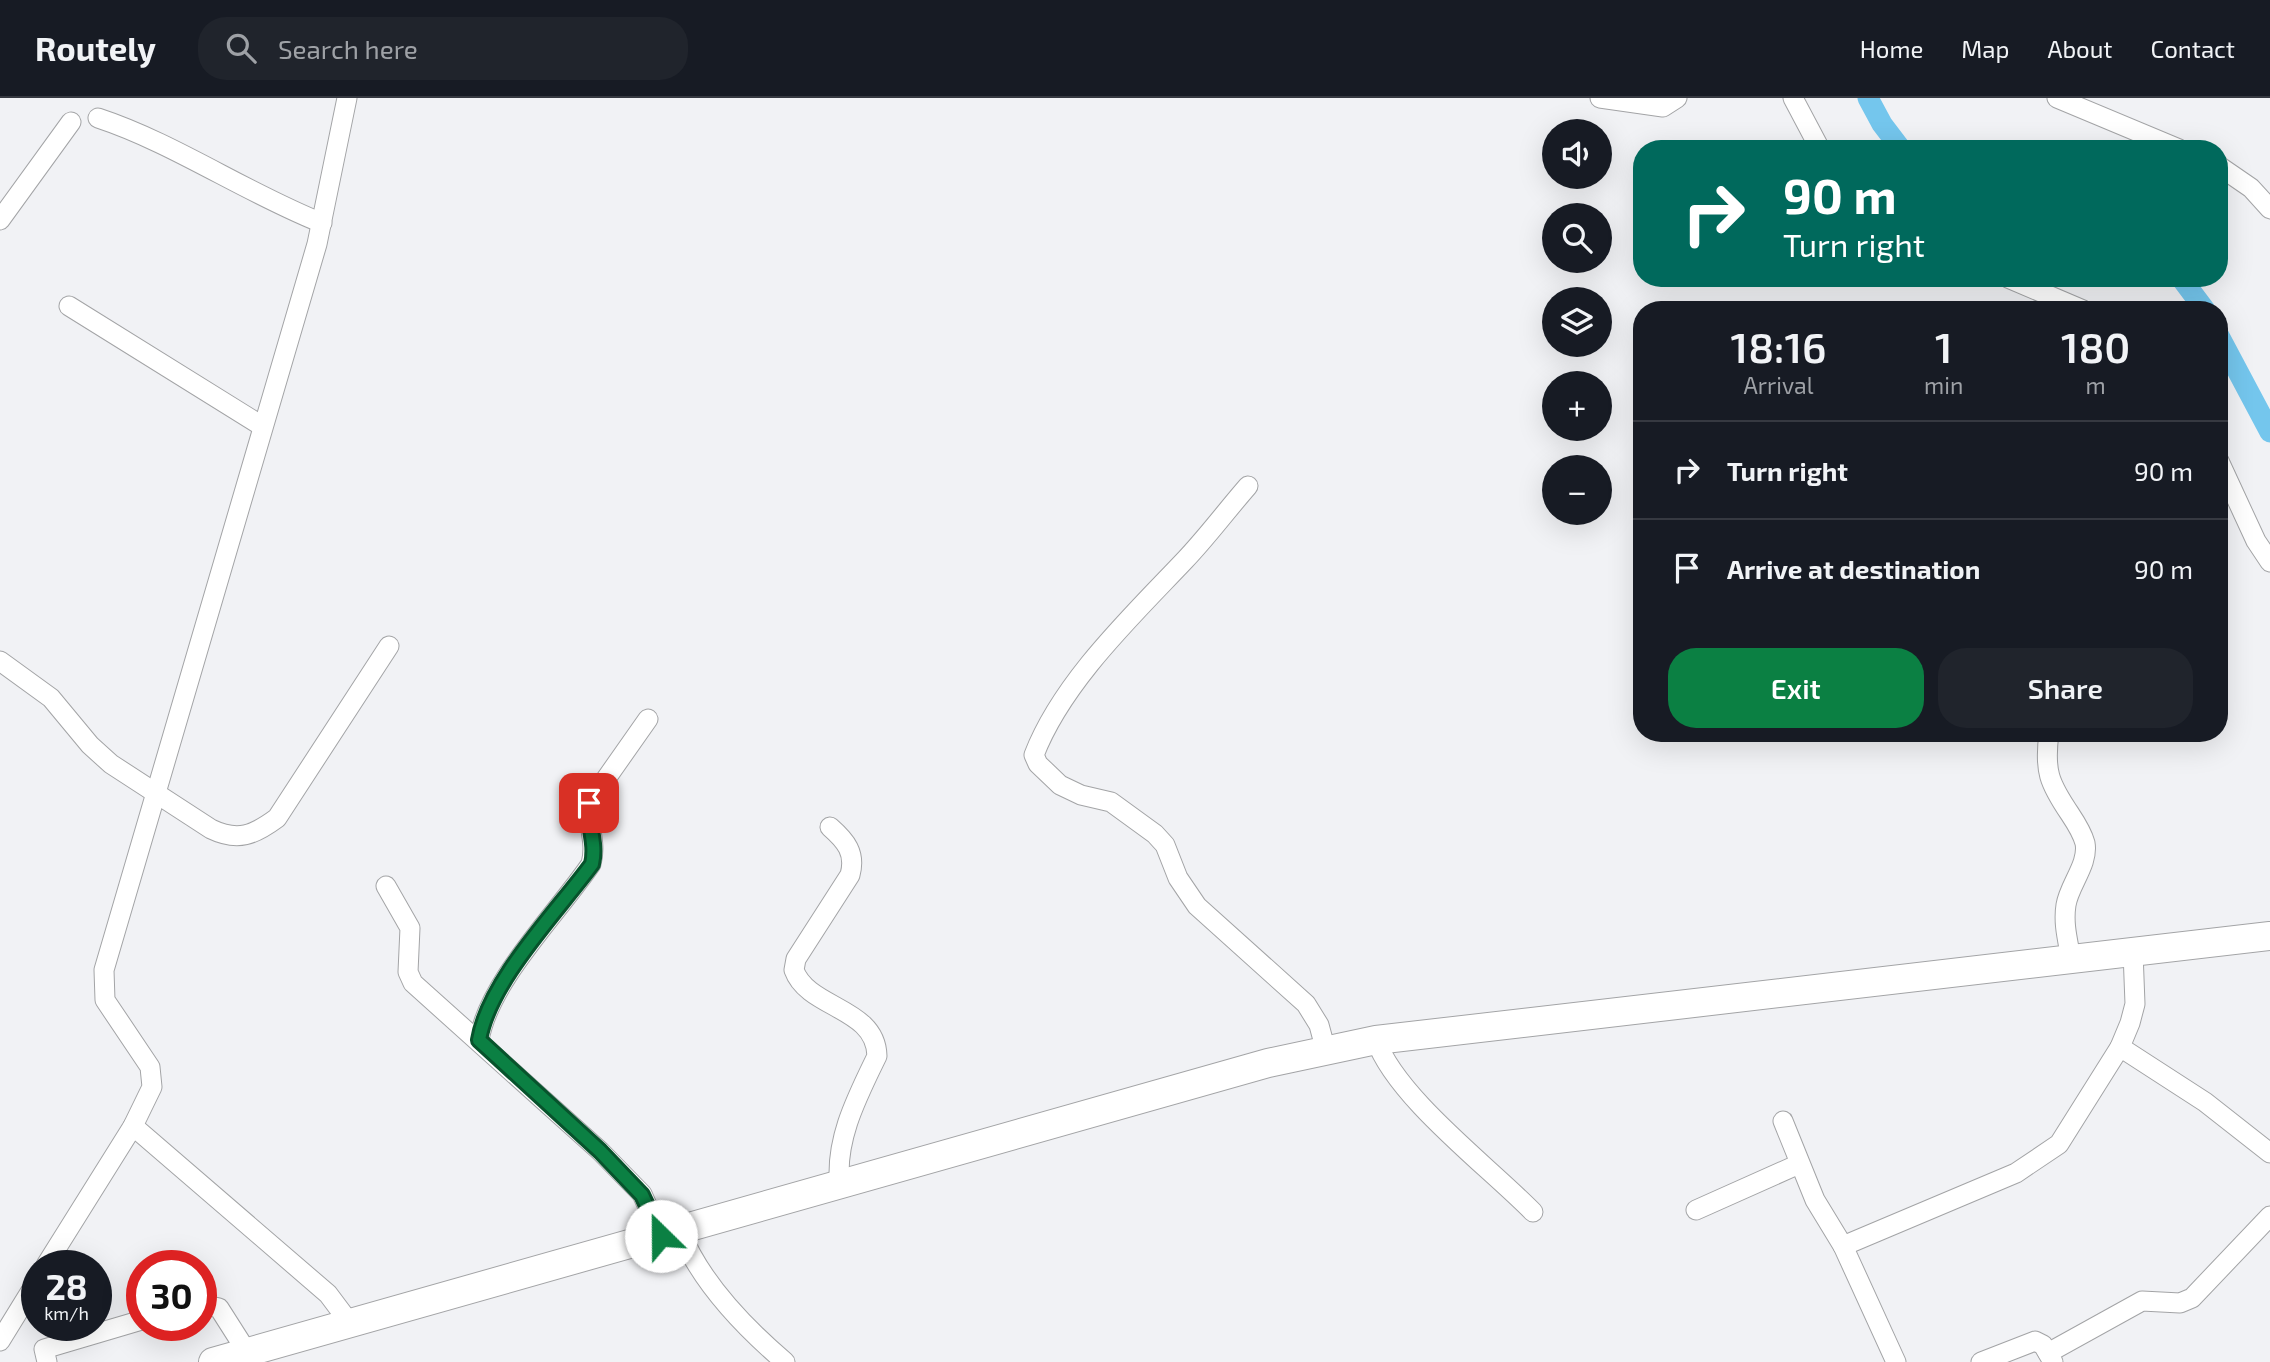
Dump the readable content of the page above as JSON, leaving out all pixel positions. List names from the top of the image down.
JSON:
{
  "page": {
    "header": "Routely",
    "search": "Search here",
    "nav": [
      "Home",
      "Map",
      "About",
      "Contact"
    ],
    "map_buttons": ["+", "−"],
    "turn": ["90 m", "Turn right"],
    "eta": [
      "18:16",
      "Arrival",
      "1",
      "min",
      "180",
      "m"
    ],
    "list": [
      {
        "name": "Turn right",
        "value": "90 m"
      },
      {
        "name": "Arrive at destination",
        "value": "90 m"
      }
    ],
    "buttons": ["Exit", "Share"],
    "speed": "28 km/h",
    "limit": "30"
  }
}
